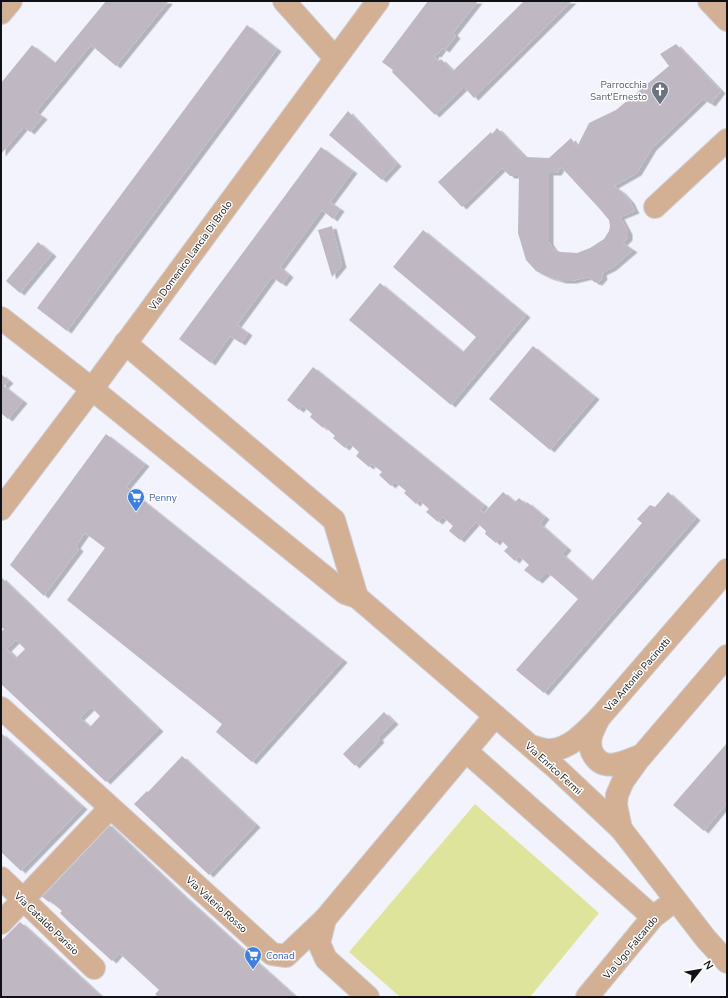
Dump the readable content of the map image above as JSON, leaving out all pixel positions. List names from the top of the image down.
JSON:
{
  "streets": {
    "street": [
      "Via Domenico Lancia Di Brolo",
      "Via Antonio Pacinotti",
      "Via Enrico Fermi",
      "Via Valerio Rosso",
      "Via Cataldo Parisio",
      "Via Ugo Falcando"
    ]
  },
  "crossings": [
    ["Via Domenico Lancia Di Brolo", "Via Enrico Fermi"],
    ["Via Antonio Pacinotti", "Via Enrico Fermi"],
    ["Via Enrico Fermi", "Via Ugo Falcando"]
  ],
  "places": {
    "church": ["Parrocchia Sant'Ernesto"],
    "supermarket": ["Penny", "Conad"]
  },
  "north": "top right"
}
